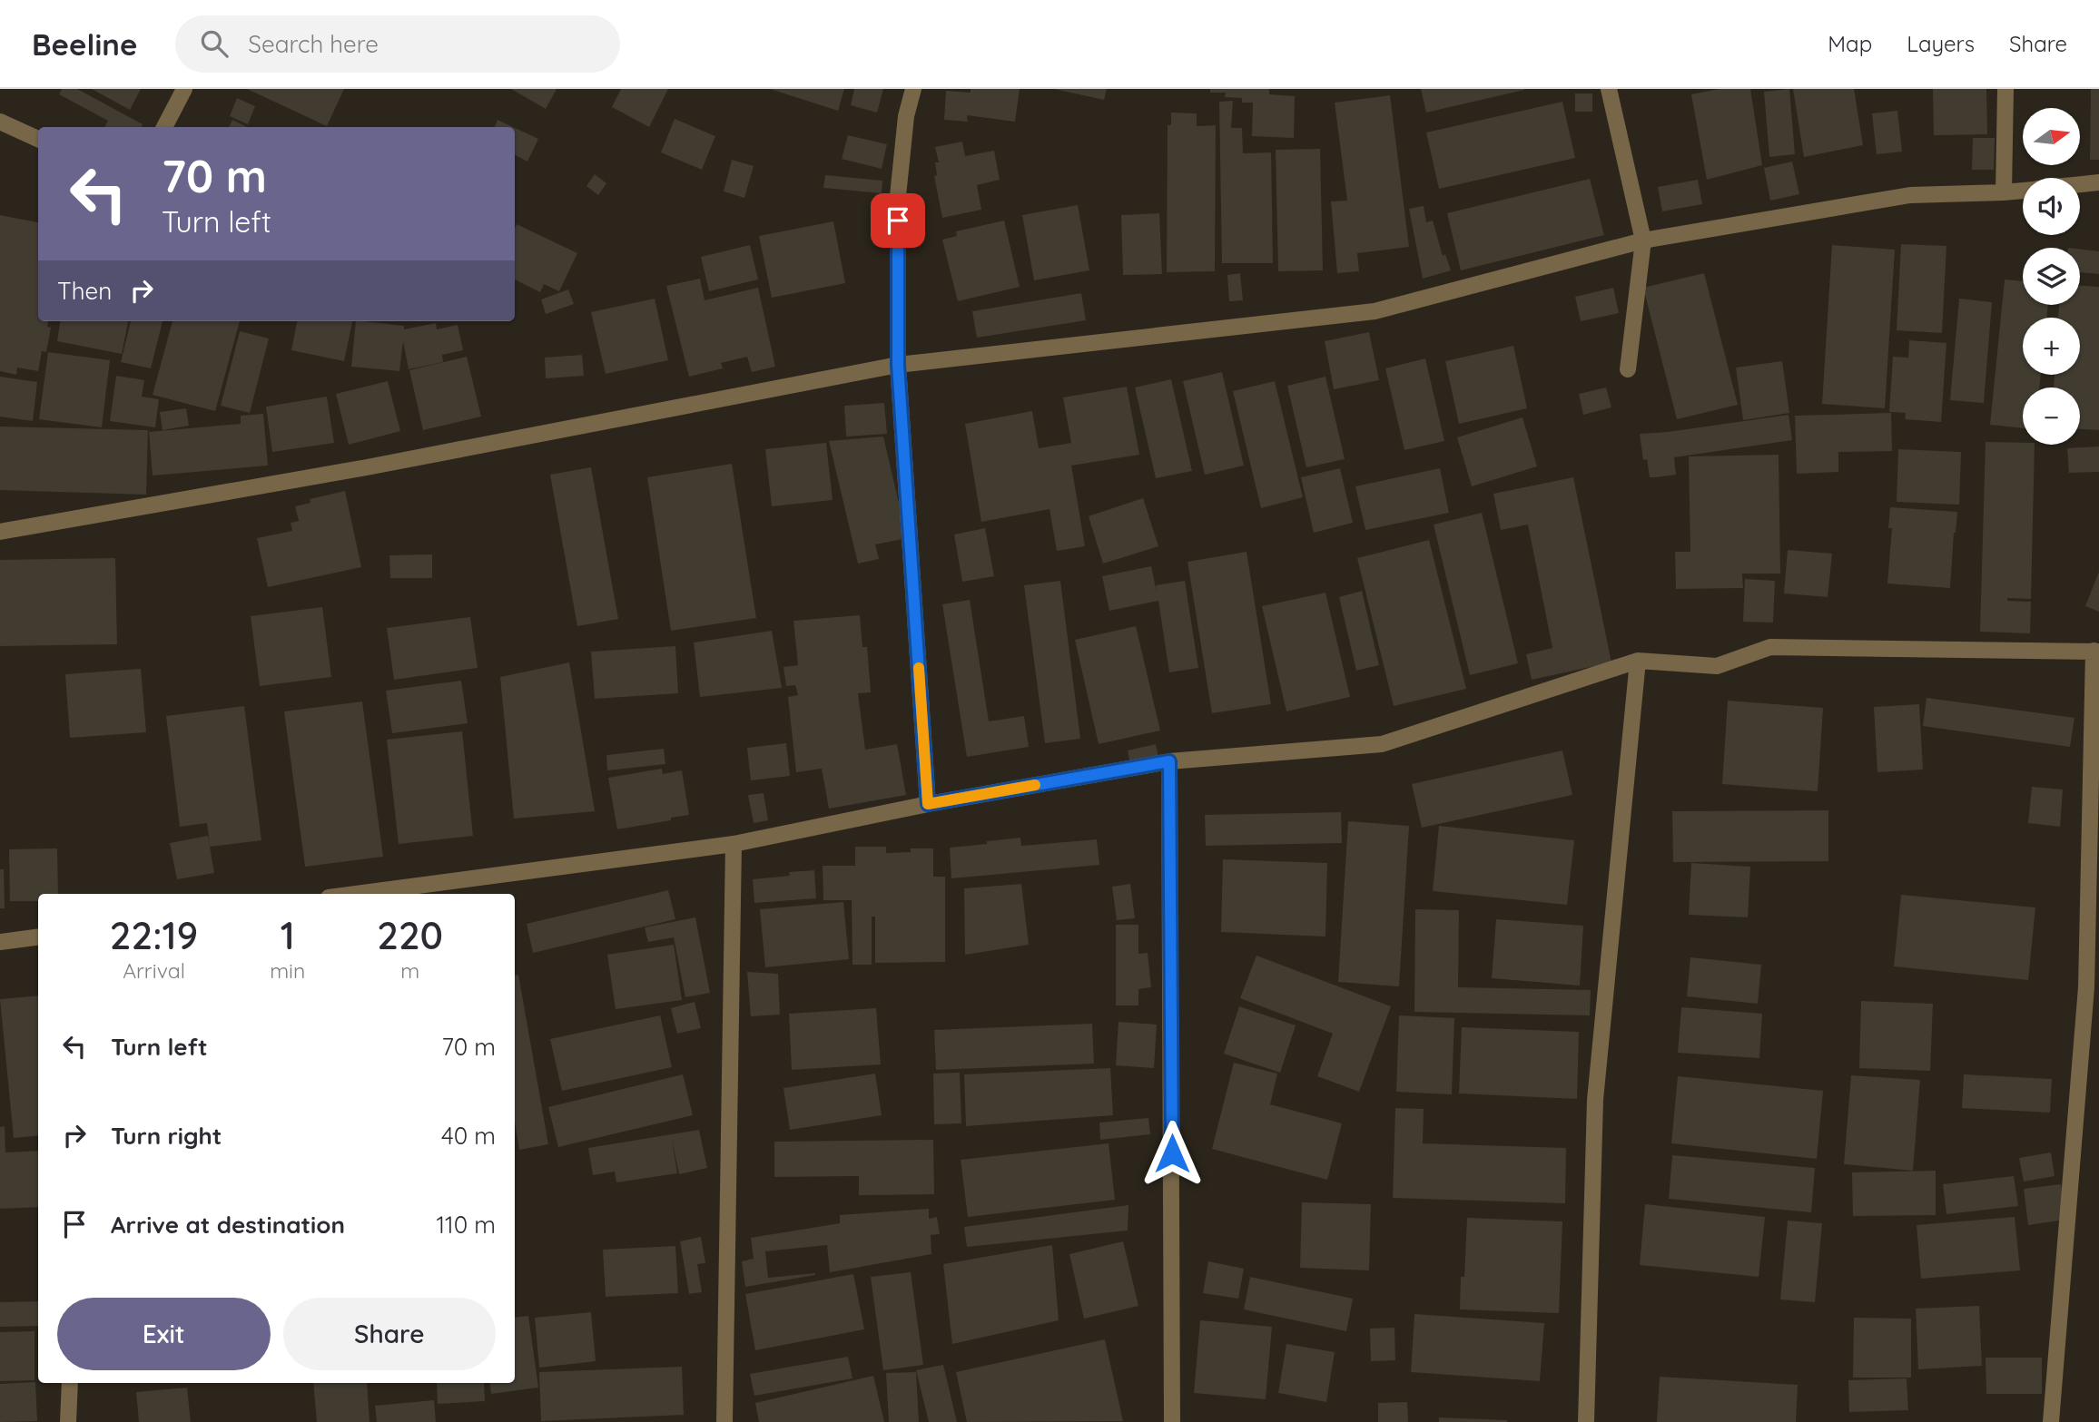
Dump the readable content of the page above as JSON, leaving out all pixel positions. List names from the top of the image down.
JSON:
{
  "north": "right",
  "page": {
    "header": "Beeline",
    "search": "Search here",
    "nav": ["Map", "Layers", "Share"],
    "map_buttons": ["+", "−"],
    "turn": ["70 m", "Turn left"],
    "then": "Then",
    "eta": [
      "22:19",
      "Arrival",
      "1",
      "min",
      "220",
      "m"
    ],
    "list": [
      {
        "name": "Turn left",
        "value": "70 m"
      },
      {
        "name": "Turn right",
        "value": "40 m"
      },
      {
        "name": "Arrive at destination",
        "value": "110 m"
      }
    ],
    "buttons": ["Exit", "Share"]
  }
}
